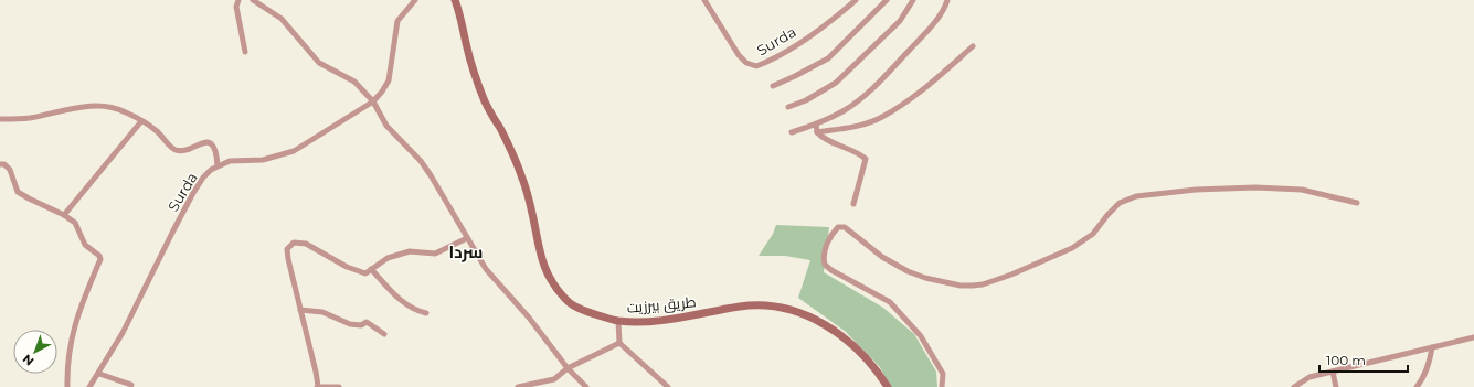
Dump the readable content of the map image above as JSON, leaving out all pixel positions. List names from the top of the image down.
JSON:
{
  "streets": {
    "main road": ["طريق بيرزيت"],
    "street": ["Surda"]
  },
  "districts": ["سردا"],
  "scale_bar": "100 m",
  "north": "bottom left"
}
